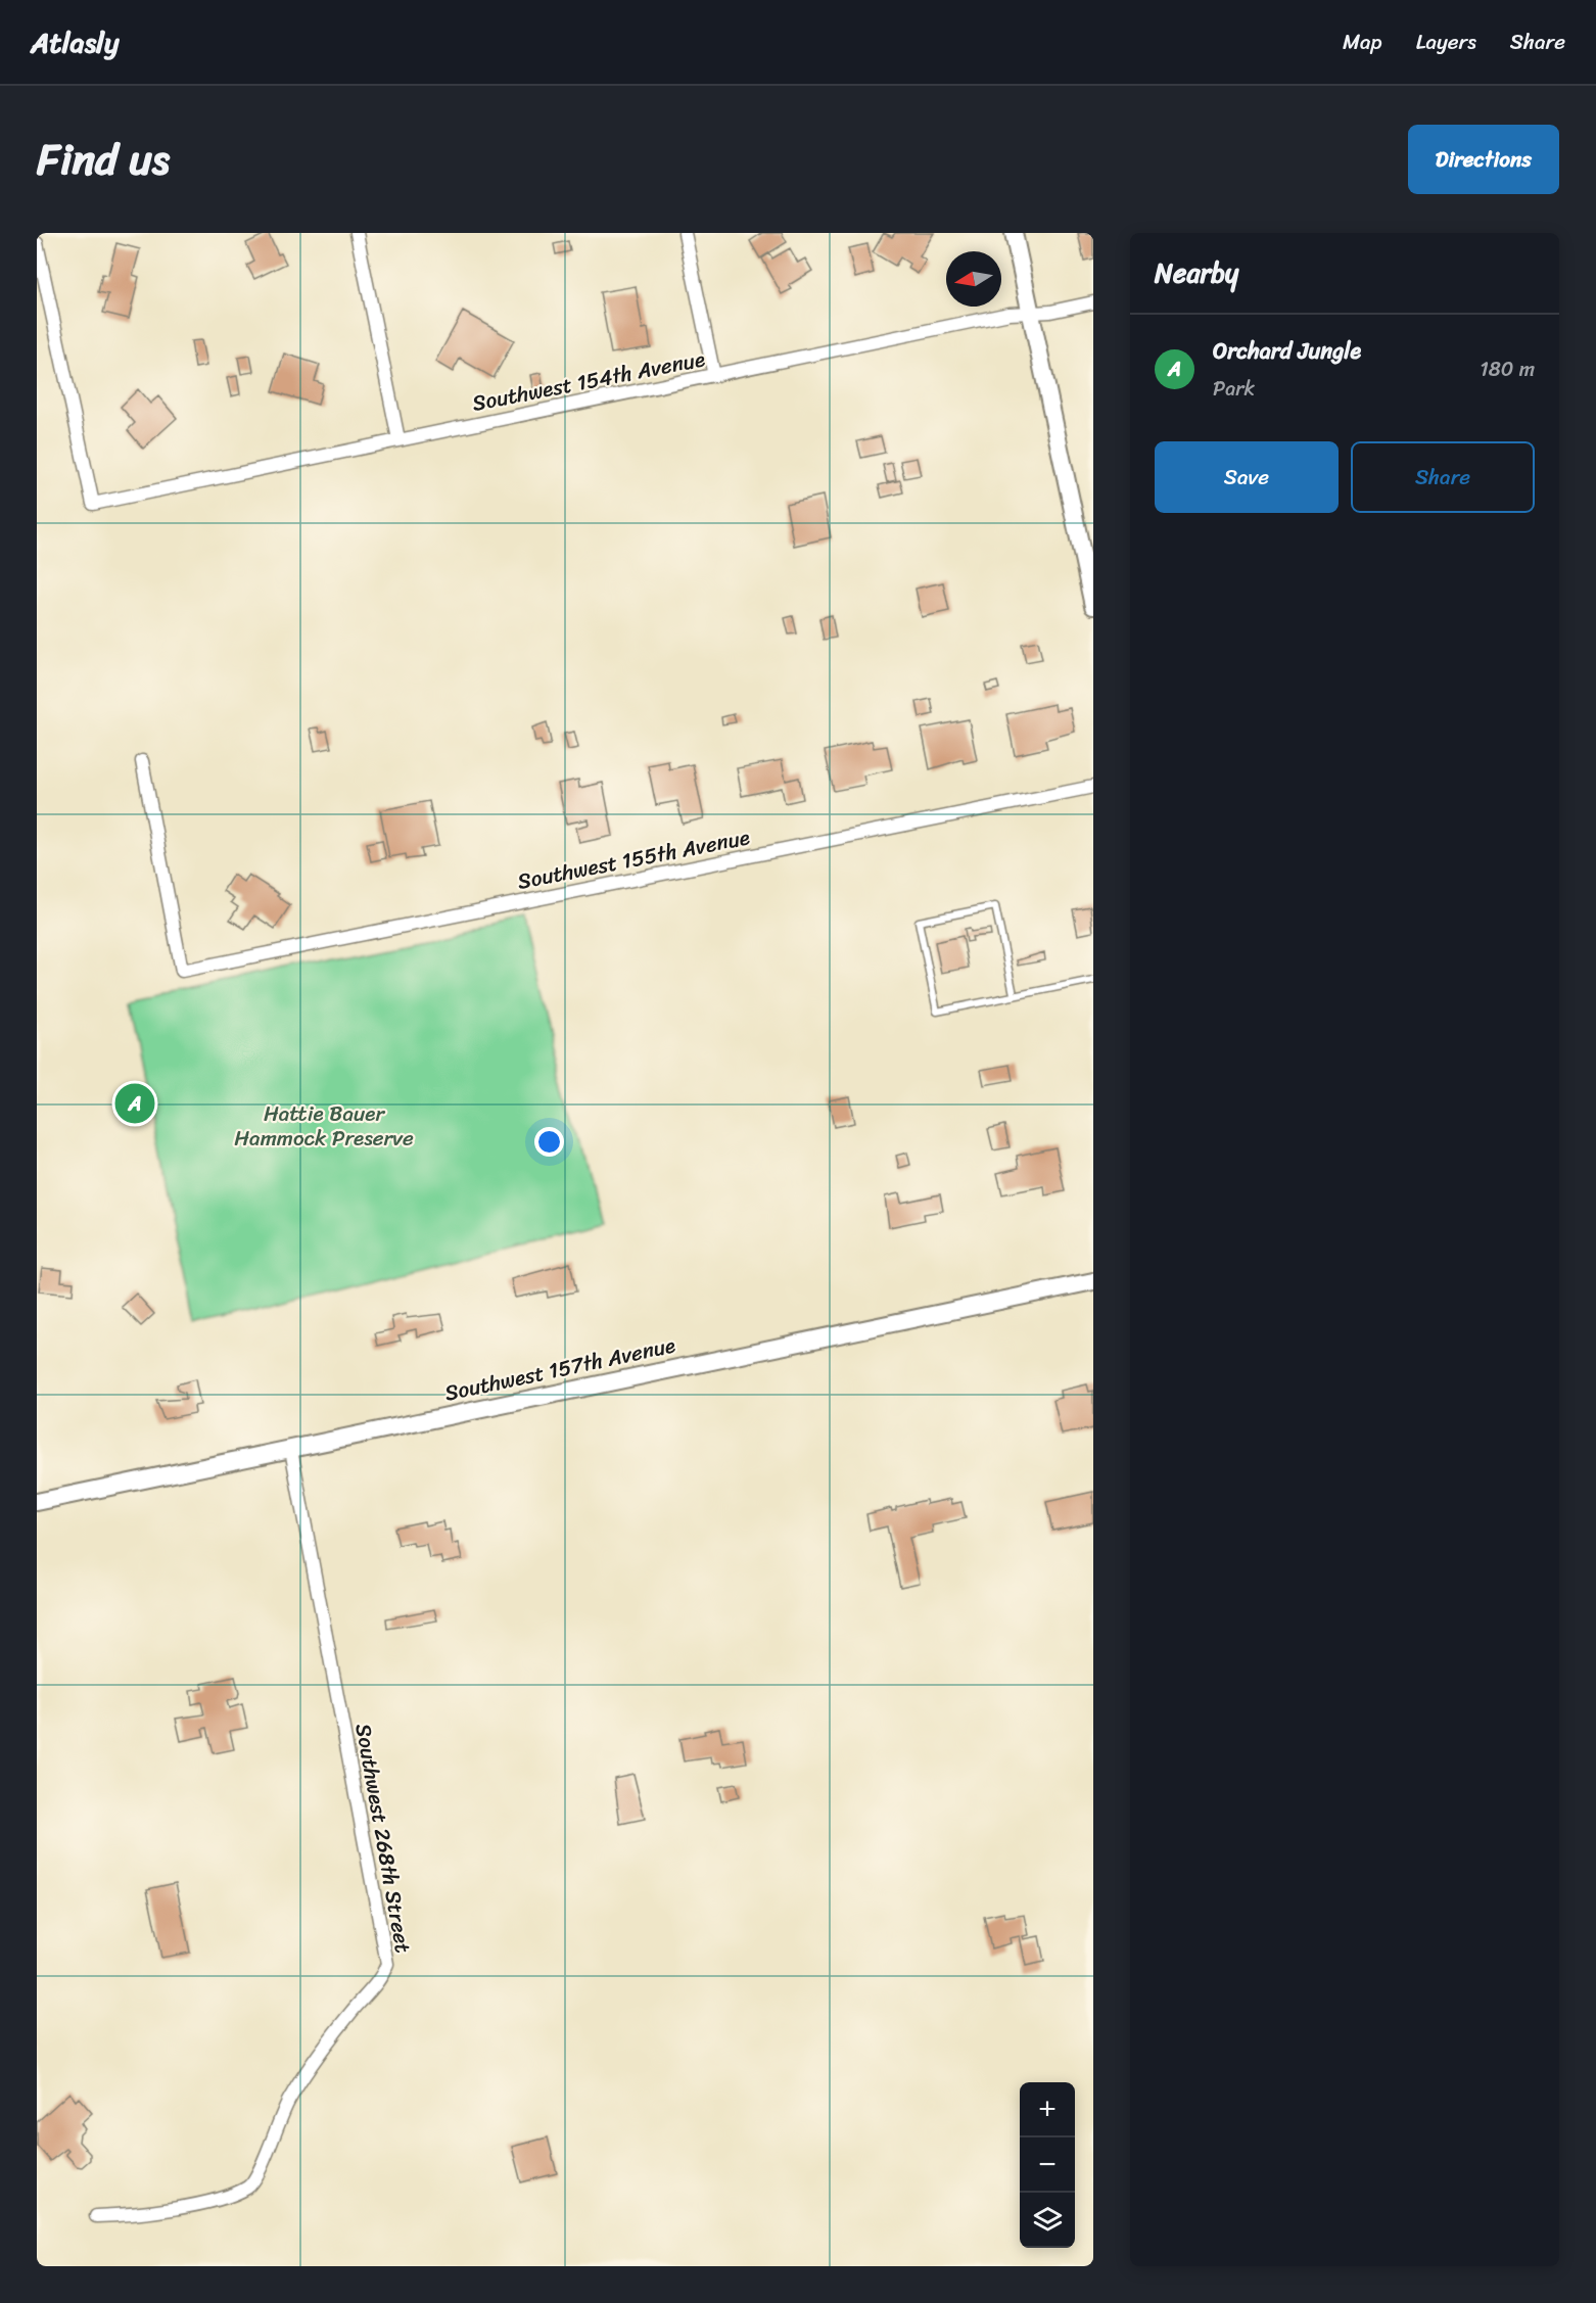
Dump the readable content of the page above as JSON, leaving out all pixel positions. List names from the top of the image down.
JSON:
{
  "streets": {
    "street": [
      "Southwest 154th Avenue",
      "Southwest 155th Avenue",
      "Southwest 157th Avenue",
      "Southwest 268th Street"
    ]
  },
  "crossings": [
    ["Southwest 157th Avenue", "Southwest 268th Street"]
  ],
  "parks": ["Hattie Bauer Hammock Preserve"],
  "north": "left",
  "page": {
    "header": "Atlasly",
    "nav": ["Map", "Layers", "Share"],
    "title": "Find us",
    "buttons": [
      "Directions",
      ["Save", "Share"]
    ],
    "heading": "Nearby",
    "list": [
      {
        "mark": "A",
        "name": "Orchard Jungle",
        "note": "Park",
        "value": "180 m"
      }
    ],
    "pins": "A",
    "map_buttons": ["+", "−"]
  }
}
